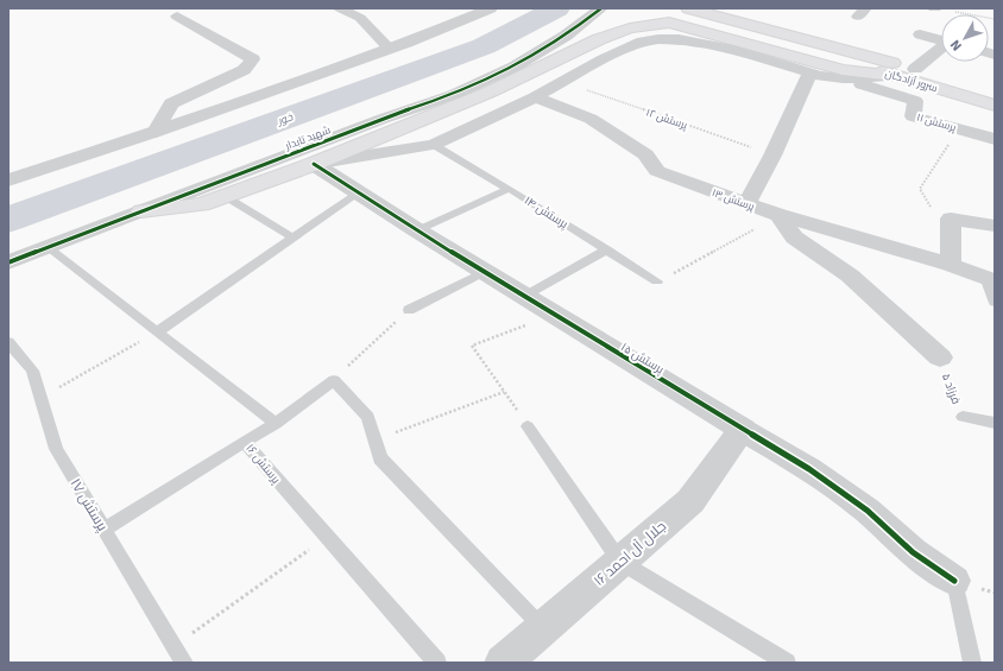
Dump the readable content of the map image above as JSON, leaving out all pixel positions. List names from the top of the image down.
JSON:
{
  "streets": {
    "main road": ["سرور آزادگان"],
    "street": [
      "پرستش ۱۱",
      "شهید تابدار",
      "پرستش ۱۳",
      "پرستش ۱۵",
      "جلال آل احمد ۱۶"
    ],
    "lane": [
      "پرستش ۱۴",
      "فرزاد ۵",
      "پرستش ۱۶",
      "پرستش ۱۷"
    ],
    "path": ["پرستش ۱۲"]
  },
  "crossings": [
    ["پرستش ۱۵", "جلال آل احمد ۱۶"]
  ],
  "water": ["خور"],
  "north": "bottom left"
}
